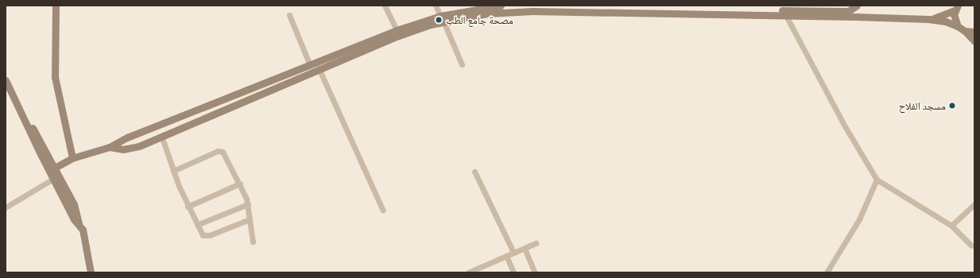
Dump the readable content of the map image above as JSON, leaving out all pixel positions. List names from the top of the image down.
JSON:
{
  "places": ["مصحة جامع الطب", "مسجد الفلاح"]
}
